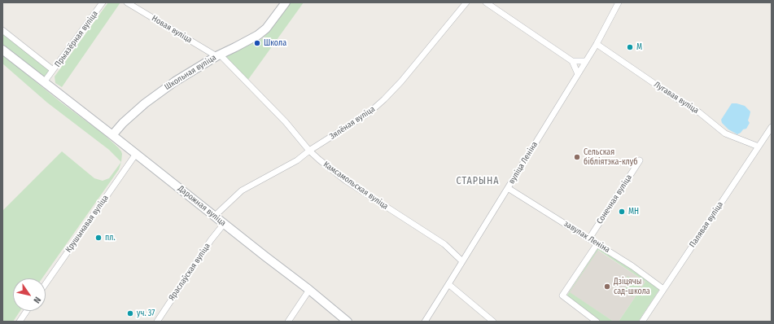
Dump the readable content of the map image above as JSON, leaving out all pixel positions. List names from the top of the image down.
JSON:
{
  "streets": {
    "main road": ["Школьная вуліца", "Дарожная вуліца"],
    "street": [
      "Новая вуліца",
      "Прыазёрная вуліца",
      "Лугавая вуліца",
      "Зялёная вуліца",
      "вуліца Леніна",
      "Камсамольская вуліца",
      "Сонечная вуліца",
      "Крушынавая вуліца",
      "Палявая вуліца",
      "завулак Леніна",
      "Яраслаўская вуліца"
    ]
  },
  "crossings": [
    ["Новая вуліца", "Школьная вуліца"],
    ["Новая вуліца", "Камсамольская вуліца"],
    ["Школьная вуліца", "Камсамольская вуліца"],
    ["Школьная вуліца", "Дарожная вуліца"],
    ["Лугавая вуліца", "вуліца Леніна"],
    ["Лугавая вуліца", "Палявая вуліца"],
    ["Зялёная вуліца", "Камсамольская вуліца"],
    ["Зялёная вуліца", "Дарожная вуліца"],
    ["вуліца Леніна", "Камсамольская вуліца"],
    ["вуліца Леніна", "завулак Леніна"],
    ["Сонечная вуліца", "завулак Леніна"],
    ["Дарожная вуліца", "Крушынавая вуліца"],
    ["Дарожная вуліца", "Яраслаўская вуліца"],
    ["Палявая вуліца", "завулак Леніна"]
  ],
  "districts": ["СТАРЫНА"],
  "places": [
    "Школа",
    "M",
    "Сельская бібліятэка-клуб",
    "МН",
    "пл.",
    "Дзіцячы сад-школа",
    "уч. 37"
  ],
  "north": "bottom right"
}
